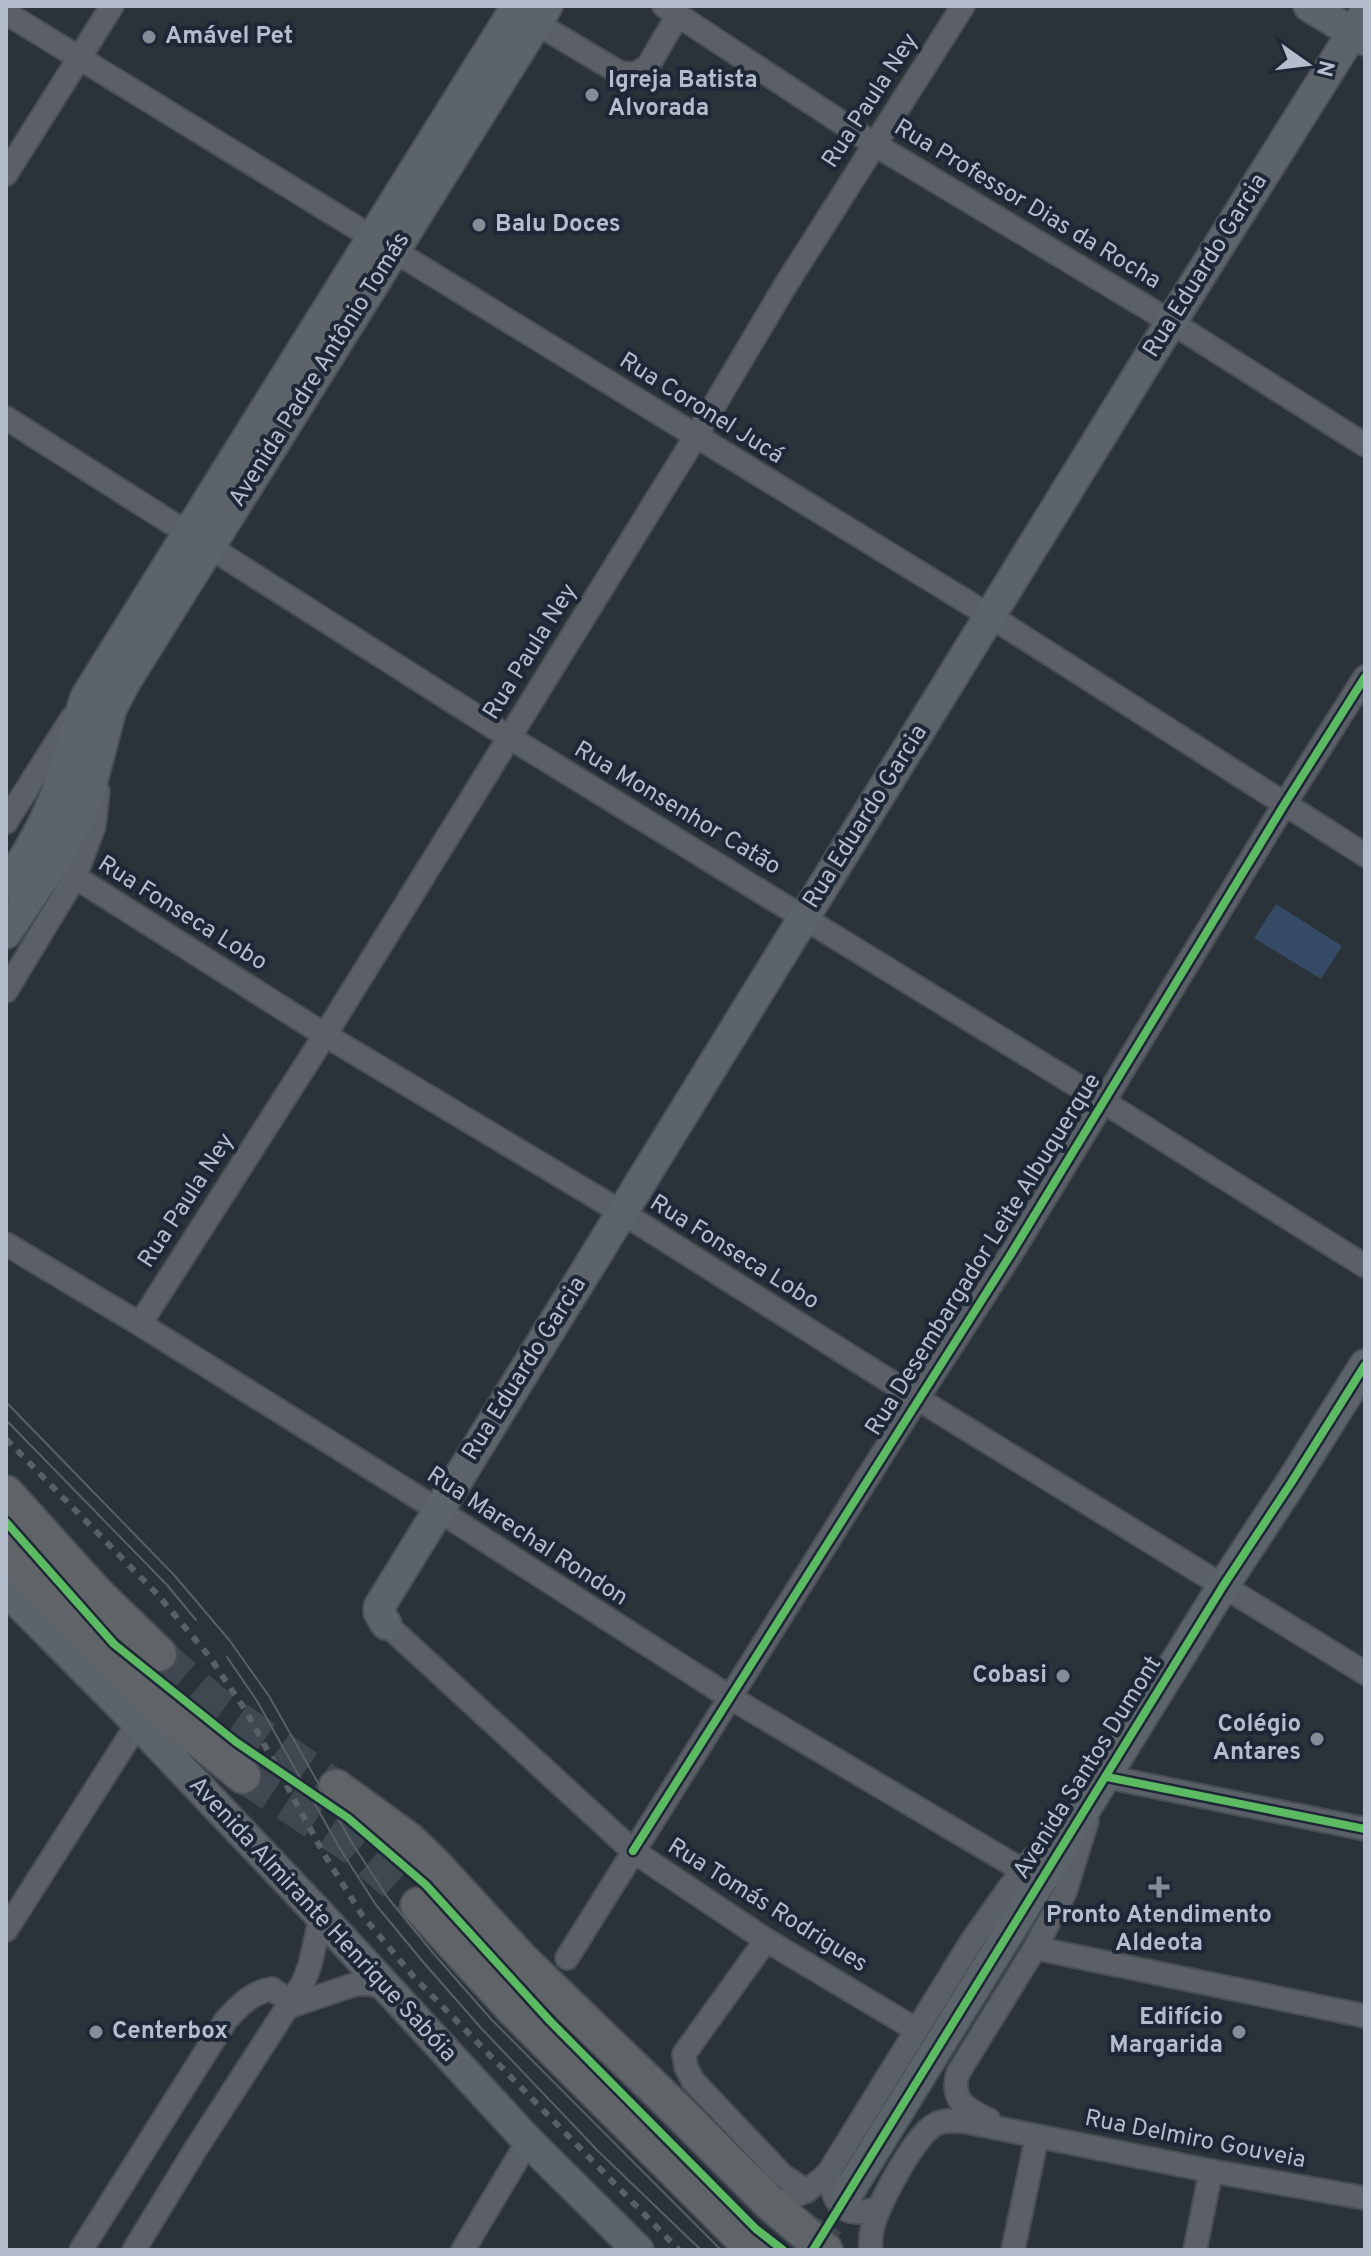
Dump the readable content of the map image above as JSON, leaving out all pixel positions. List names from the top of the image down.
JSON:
{
  "streets": {
    "highway": ["Avenida Almirante Henrique Sabóia"],
    "main road": ["Rua Eduardo Garcia", "Avenida Padre Antônio Tomás", "Avenida Santos Dumont"],
    "street": [
      "Rua Paula Ney",
      "Rua Professor Dias da Rocha",
      "Rua Coronel Jucá",
      "Rua Monsenhor Catão",
      "Rua Fonseca Lobo",
      "Rua Desembargador Leite Albuquerque",
      "Rua Marechal Rondon",
      "Rua Tomás Rodrigues",
      "Rua Delmiro Gouveia"
    ]
  },
  "crossings": [
    ["Rua Paula Ney", "Rua Professor Dias da Rocha"],
    ["Rua Paula Ney", "Rua Coronel Jucá"],
    ["Rua Paula Ney", "Rua Monsenhor Catão"],
    ["Rua Paula Ney", "Rua Fonseca Lobo"],
    ["Rua Paula Ney", "Rua Marechal Rondon"],
    ["Rua Professor Dias da Rocha", "Rua Eduardo Garcia"],
    ["Rua Eduardo Garcia", "Rua Coronel Jucá"],
    ["Rua Eduardo Garcia", "Rua Monsenhor Catão"],
    ["Rua Eduardo Garcia", "Rua Fonseca Lobo"],
    ["Rua Eduardo Garcia", "Rua Marechal Rondon"],
    ["Rua Eduardo Garcia", "Rua Tomás Rodrigues"],
    ["Avenida Padre Antônio Tomás", "Rua Coronel Jucá"],
    ["Avenida Padre Antônio Tomás", "Rua Monsenhor Catão"],
    ["Avenida Padre Antônio Tomás", "Rua Fonseca Lobo"],
    ["Rua Coronel Jucá", "Rua Desembargador Leite Albuquerque"],
    ["Rua Monsenhor Catão", "Rua Desembargador Leite Albuquerque"],
    ["Rua Fonseca Lobo", "Rua Desembargador Leite Albuquerque"],
    ["Rua Fonseca Lobo", "Avenida Santos Dumont"],
    ["Rua Desembargador Leite Albuquerque", "Rua Marechal Rondon"],
    ["Rua Desembargador Leite Albuquerque", "Rua Tomás Rodrigues"],
    ["Rua Marechal Rondon", "Avenida Santos Dumont"],
    ["Avenida Santos Dumont", "Rua Tomás Rodrigues"],
    ["Avenida Santos Dumont", "Rua Delmiro Gouveia"]
  ],
  "places": {
    "other": [
      "Amável Pet",
      "Igreja Batista Alvorada",
      "Balu Doces",
      "Cobasi",
      "Colégio Antares",
      "Centerbox",
      "Edifício Margarida"
    ],
    "health": ["Pronto Atendimento Aldeota"]
  },
  "north": "right"
}
